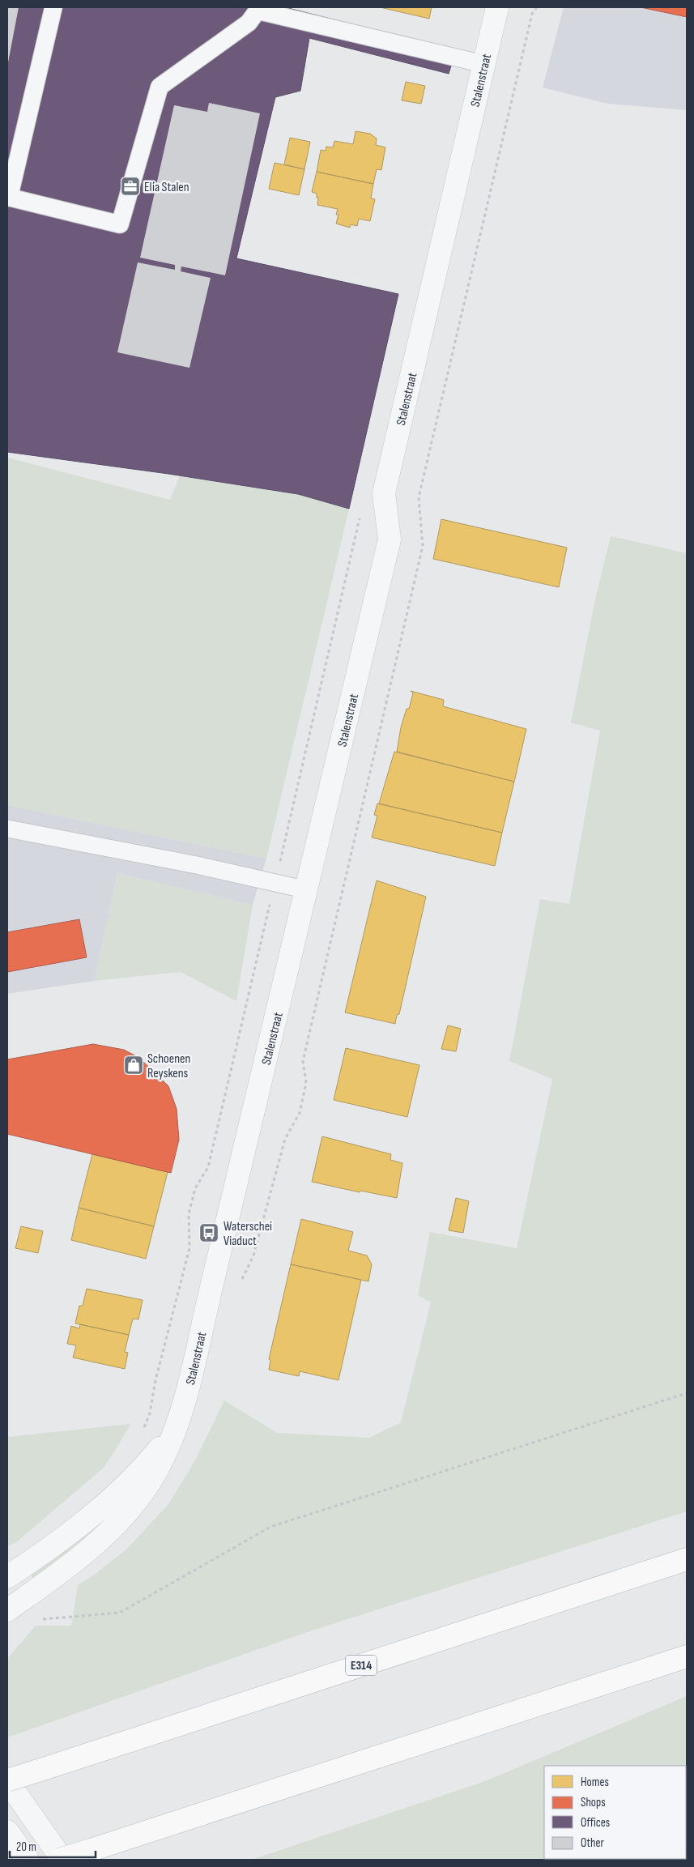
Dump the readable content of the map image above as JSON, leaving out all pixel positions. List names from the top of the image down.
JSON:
{
  "streets": {
    "highway": ["E314"],
    "street": ["Stalenstraat"]
  },
  "places": {
    "office": ["Elia Stalen"],
    "shop": ["Schoenen Reyskens"],
    "bus stop": ["Waterschei Viaduct"]
  },
  "legend": [
    "Homes",
    "Shops",
    "Offices",
    "Other"
  ],
  "scale_bar": "20 m"
}
